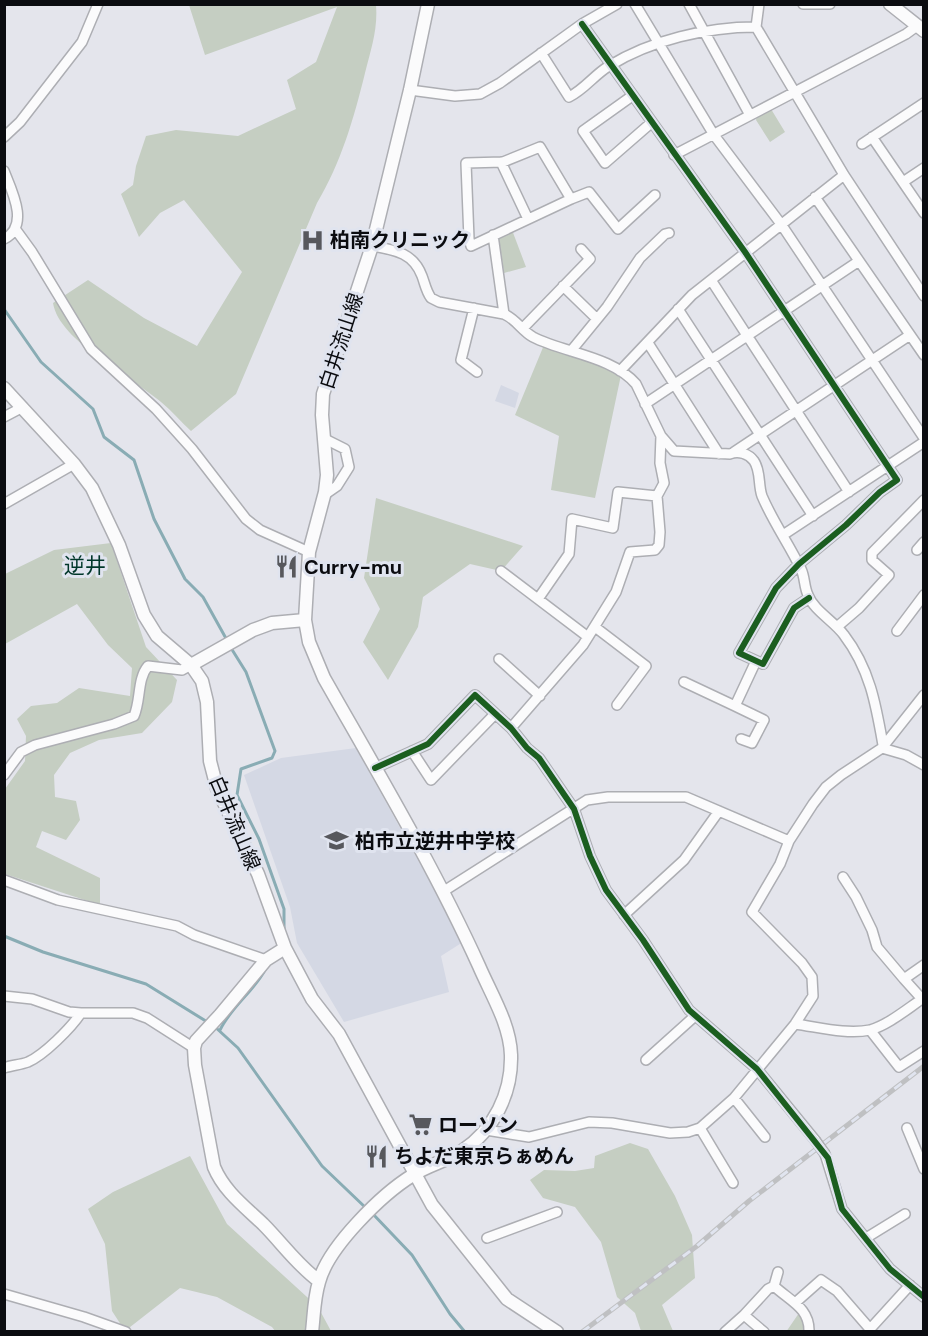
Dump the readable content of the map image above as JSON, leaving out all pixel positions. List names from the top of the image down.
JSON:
{
  "streets": {
    "street": ["白井流山線"]
  },
  "districts": ["逆井"],
  "places": {
    "hospital": ["柏南クリニック"],
    "restaurant": ["Curry-mu", "ちよだ東京らぁめん"],
    "school or university": ["柏市立逆井中学校"],
    "supermarket": ["ローソン"]
  }
}
